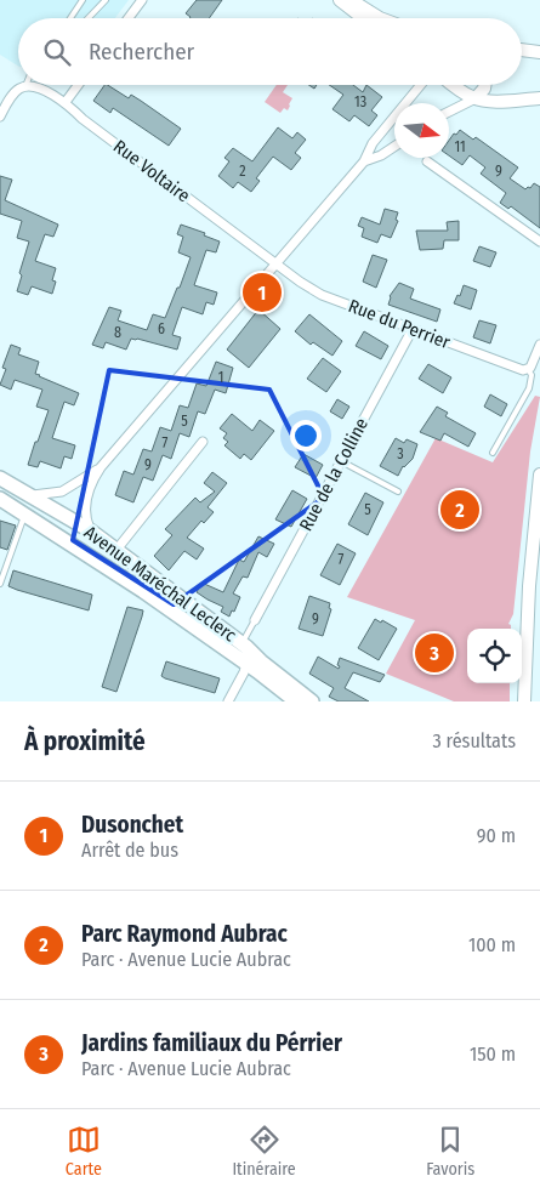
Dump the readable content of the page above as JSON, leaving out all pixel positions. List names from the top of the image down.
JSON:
{
  "streets": {
    "main road": ["Avenue Maréchal Leclerc"],
    "street": ["Rue Voltaire", "Rue du Perrier", "Rue de la Colline"]
  },
  "crossings": [
    ["Rue Voltaire", "Rue du Perrier"],
    ["Rue du Perrier", "Rue de la Colline"]
  ],
  "house_numbers": [
    "13",
    "11",
    "2",
    "9",
    "6",
    "8",
    "1",
    "5",
    "7",
    "3",
    "9",
    "5",
    "7",
    "9"
  ],
  "north": "right",
  "page": {
    "search": "Rechercher",
    "pins": ["1", "2", "3"],
    "heading": ["À proximité", "3 résultats"],
    "list": [
      {
        "mark": "1",
        "name": "Dusonchet",
        "note": "Arrêt de bus",
        "value": "90 m"
      },
      {
        "mark": "2",
        "name": "Parc Raymond Aubrac",
        "note": "Parc · Avenue Lucie Aubrac",
        "value": "100 m"
      },
      {
        "mark": "3",
        "name": "Jardins familiaux du Pérrier",
        "note": "Parc · Avenue Lucie Aubrac",
        "value": "150 m"
      }
    ],
    "nav": ["Carte", "Itinéraire", "Favoris"]
  }
}
